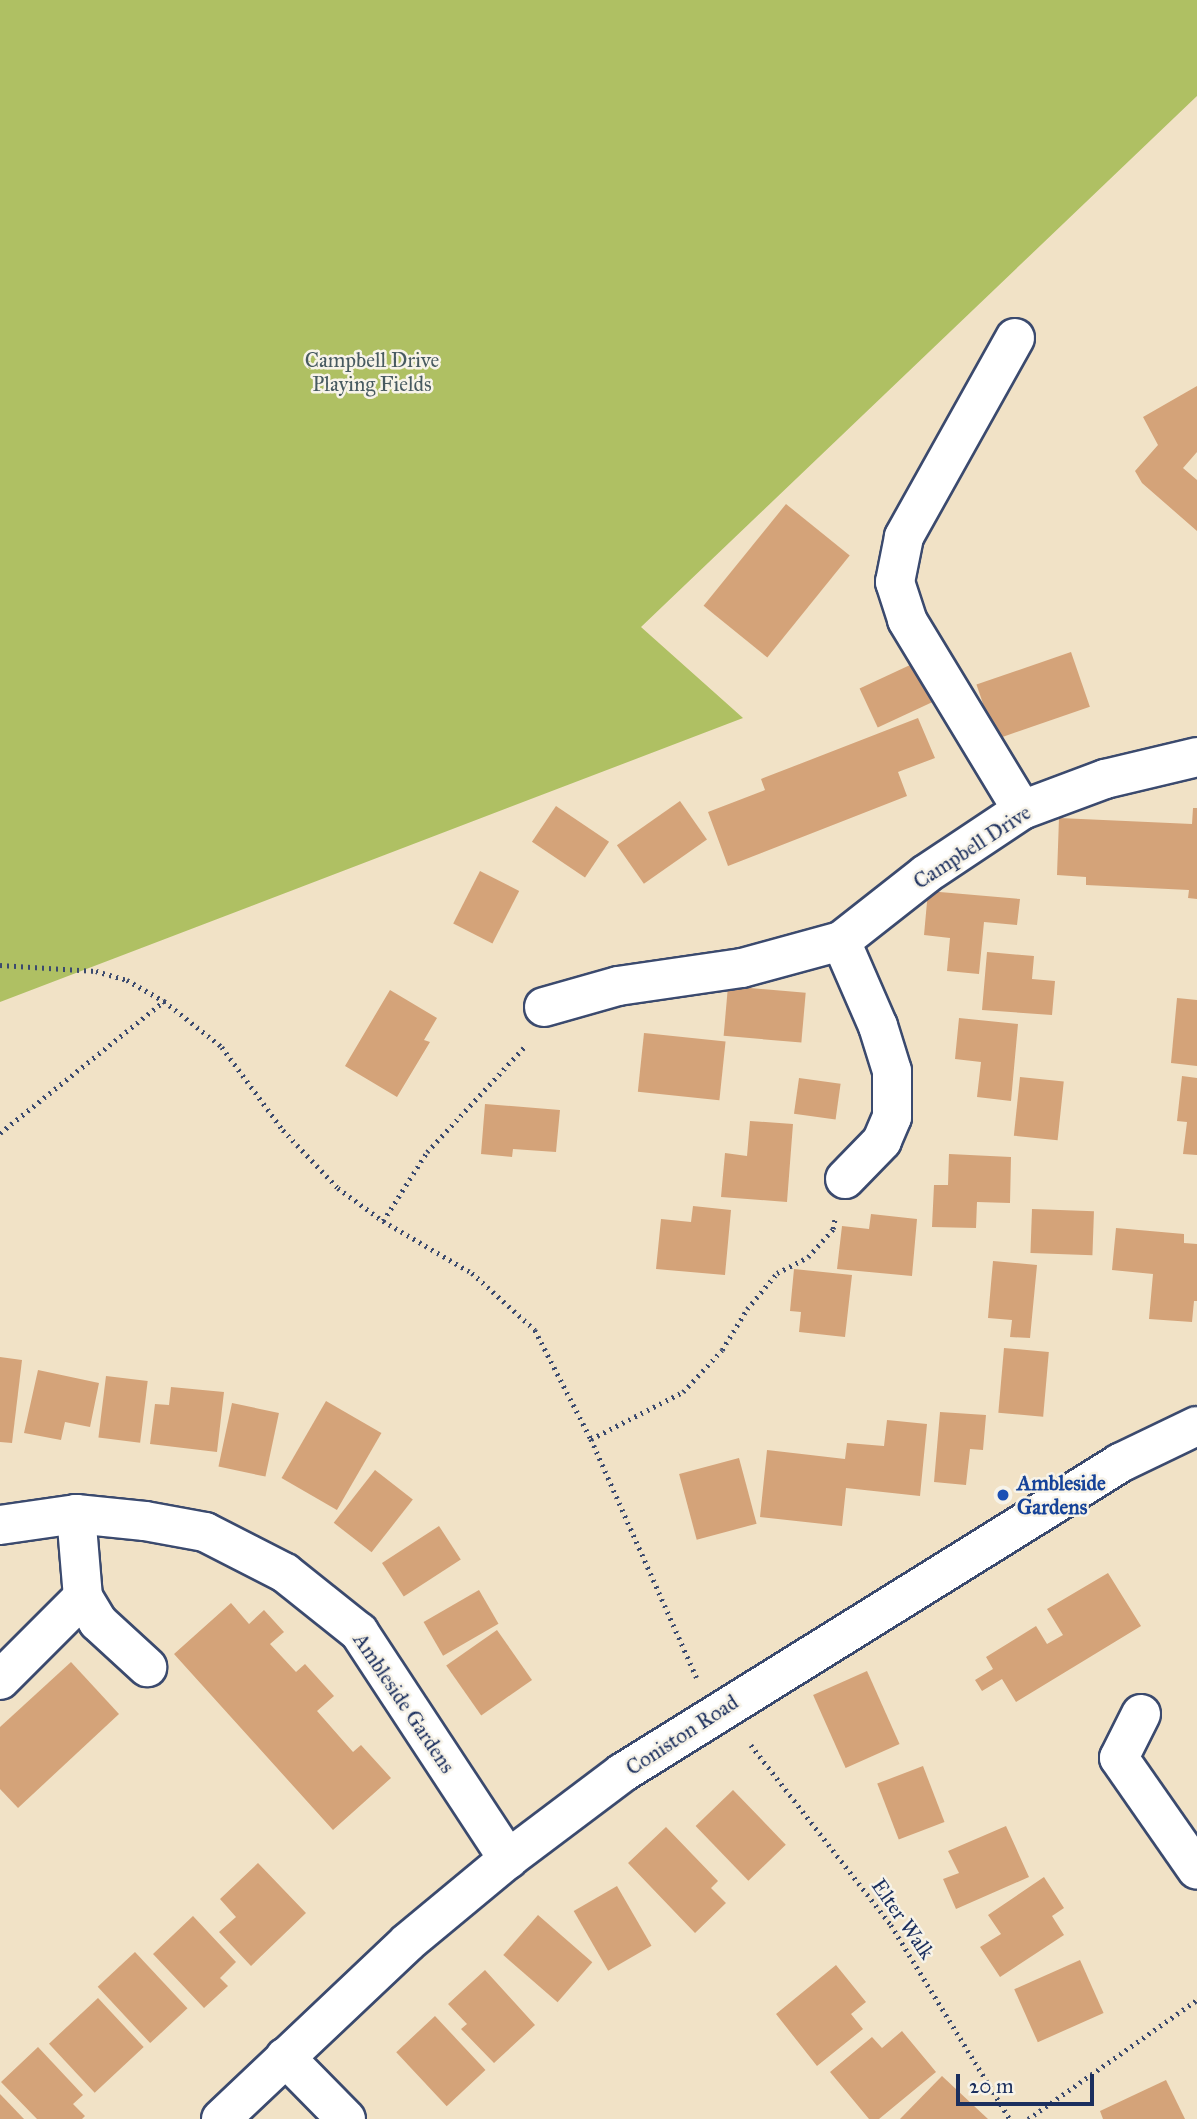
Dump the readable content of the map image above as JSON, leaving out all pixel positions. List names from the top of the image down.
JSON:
{
  "streets": {
    "street": ["Campbell Drive", "Ambleside Gardens", "Coniston Road"],
    "path": ["Elter Walk"]
  },
  "crossings": [
    ["Ambleside Gardens", "Coniston Road"]
  ],
  "parks": ["Campbell Drive Playing Fields"],
  "places": ["Ambleside Gardens"],
  "scale_bar": "20 m"
}
